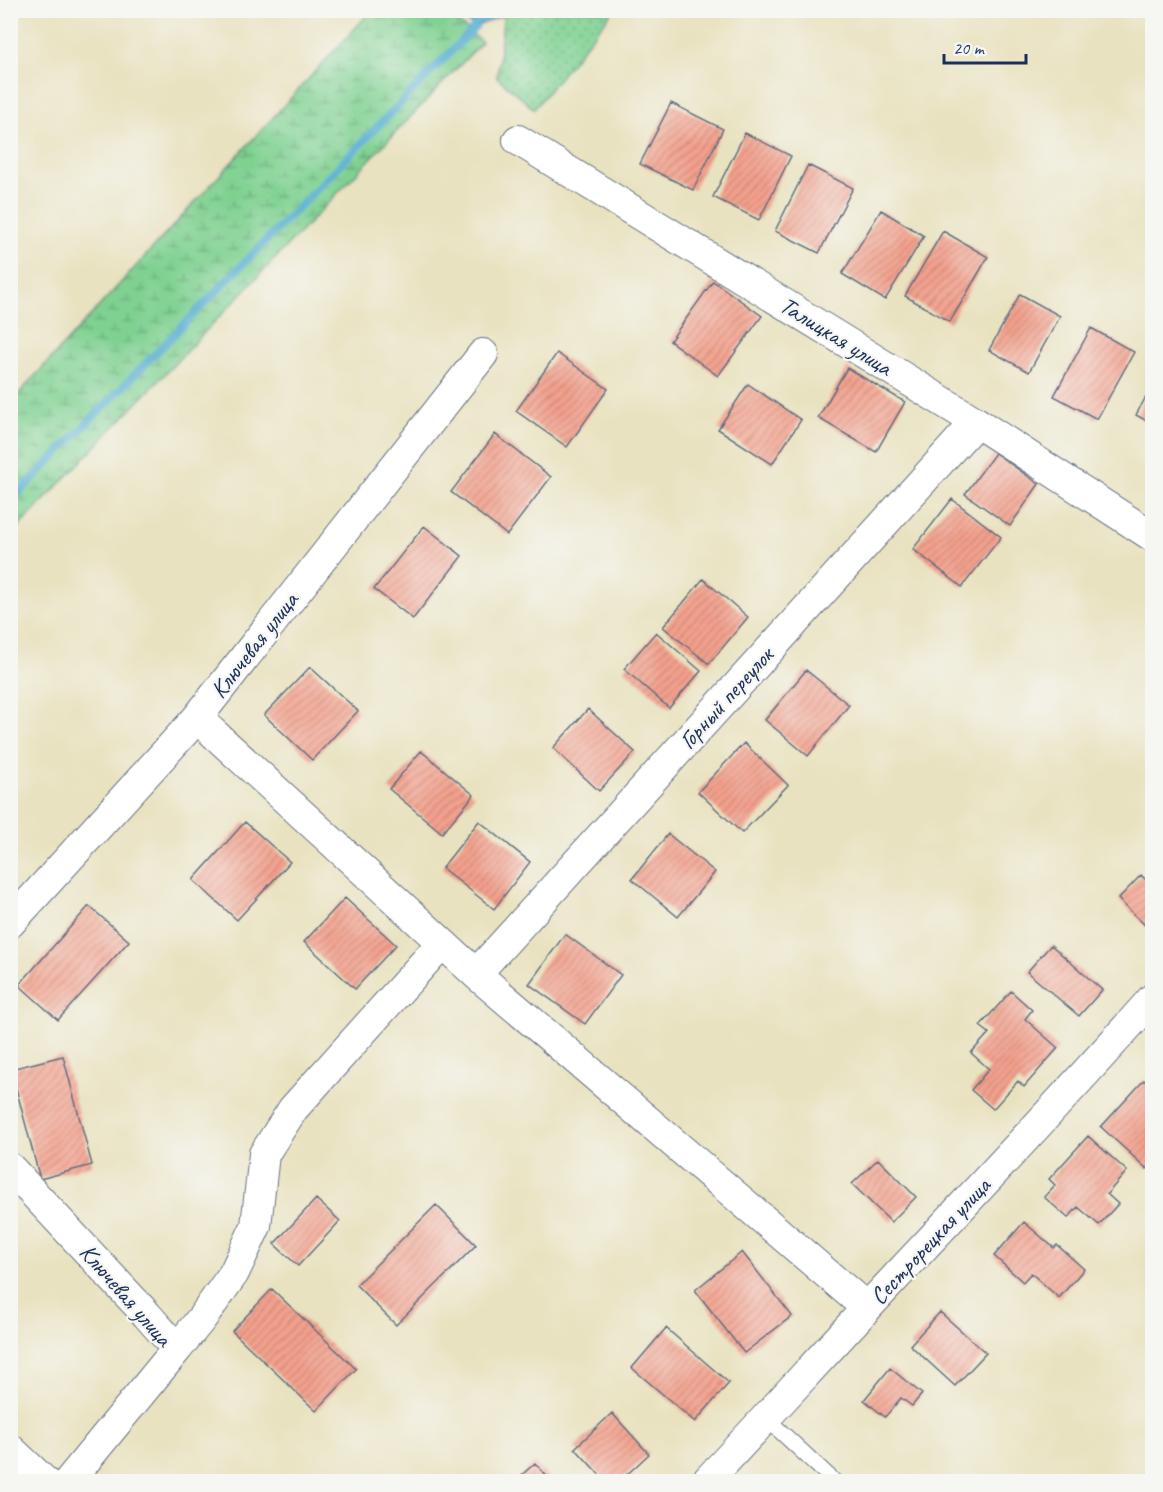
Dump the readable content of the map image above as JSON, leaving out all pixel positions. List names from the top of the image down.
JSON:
{
  "streets": {
    "street": [
      "Талицкая улица",
      "Ключевая улица",
      "Горный переулок",
      "Сестрорецкая улица"
    ]
  },
  "crossings": [
    ["Талицкая улица", "Горный переулок"]
  ],
  "scale_bar": "20 m"
}
